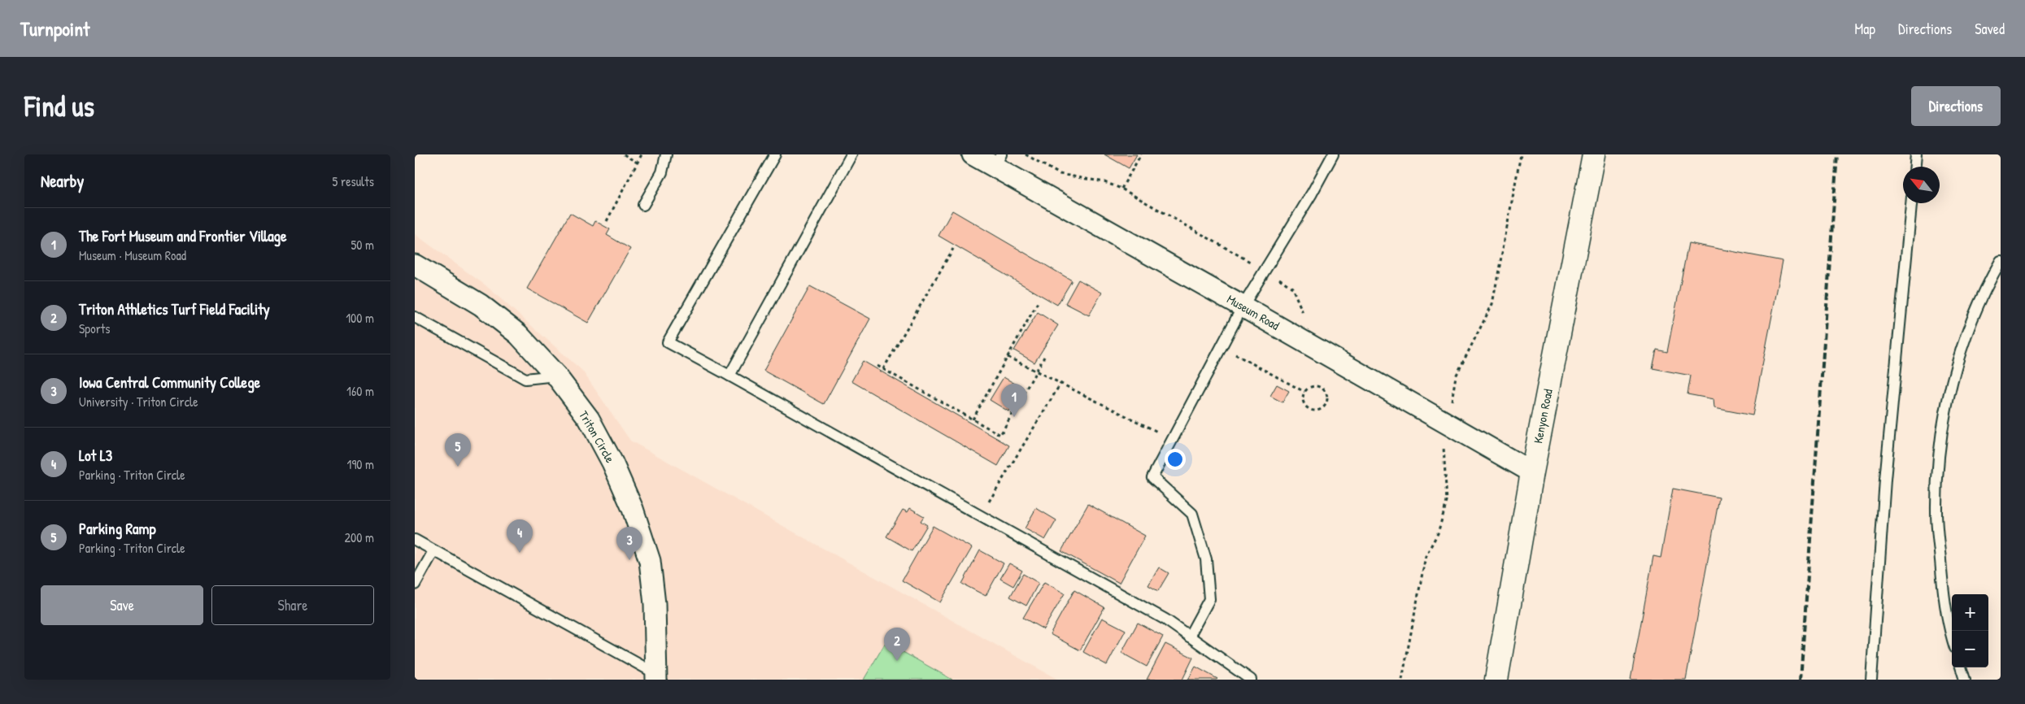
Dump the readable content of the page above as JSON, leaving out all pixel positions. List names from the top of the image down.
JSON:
{
  "streets": {
    "main road": ["Kenyon Road"],
    "street": ["Museum Road", "Triton Circle"]
  },
  "crossings": [
    ["Museum Road", "Kenyon Road"]
  ],
  "north": "top left",
  "page": {
    "header": "Turnpoint",
    "nav": ["Map", "Directions", "Saved"],
    "buttons": [
      "Directions",
      ["Save", "Share"]
    ],
    "title": "Find us",
    "heading": ["Nearby", "5 results"],
    "list": [
      {
        "mark": "1",
        "name": "The Fort Museum and Frontier Village",
        "note": "Museum · Museum Road",
        "value": "50 m"
      },
      {
        "mark": "2",
        "name": "Triton Athletics Turf Field Facility",
        "note": "Sports",
        "value": "100 m"
      },
      {
        "mark": "3",
        "name": "Iowa Central Community College",
        "note": "University · Triton Circle",
        "value": "160 m"
      },
      {
        "mark": "4",
        "name": "Lot L3",
        "note": "Parking · Triton Circle",
        "value": "190 m"
      },
      {
        "mark": "5",
        "name": "Parking Ramp",
        "note": "Parking · Triton Circle",
        "value": "200 m"
      }
    ],
    "pins": [
      "1",
      "5",
      "4",
      "3",
      "2"
    ],
    "map_buttons": ["+", "−"]
  }
}
